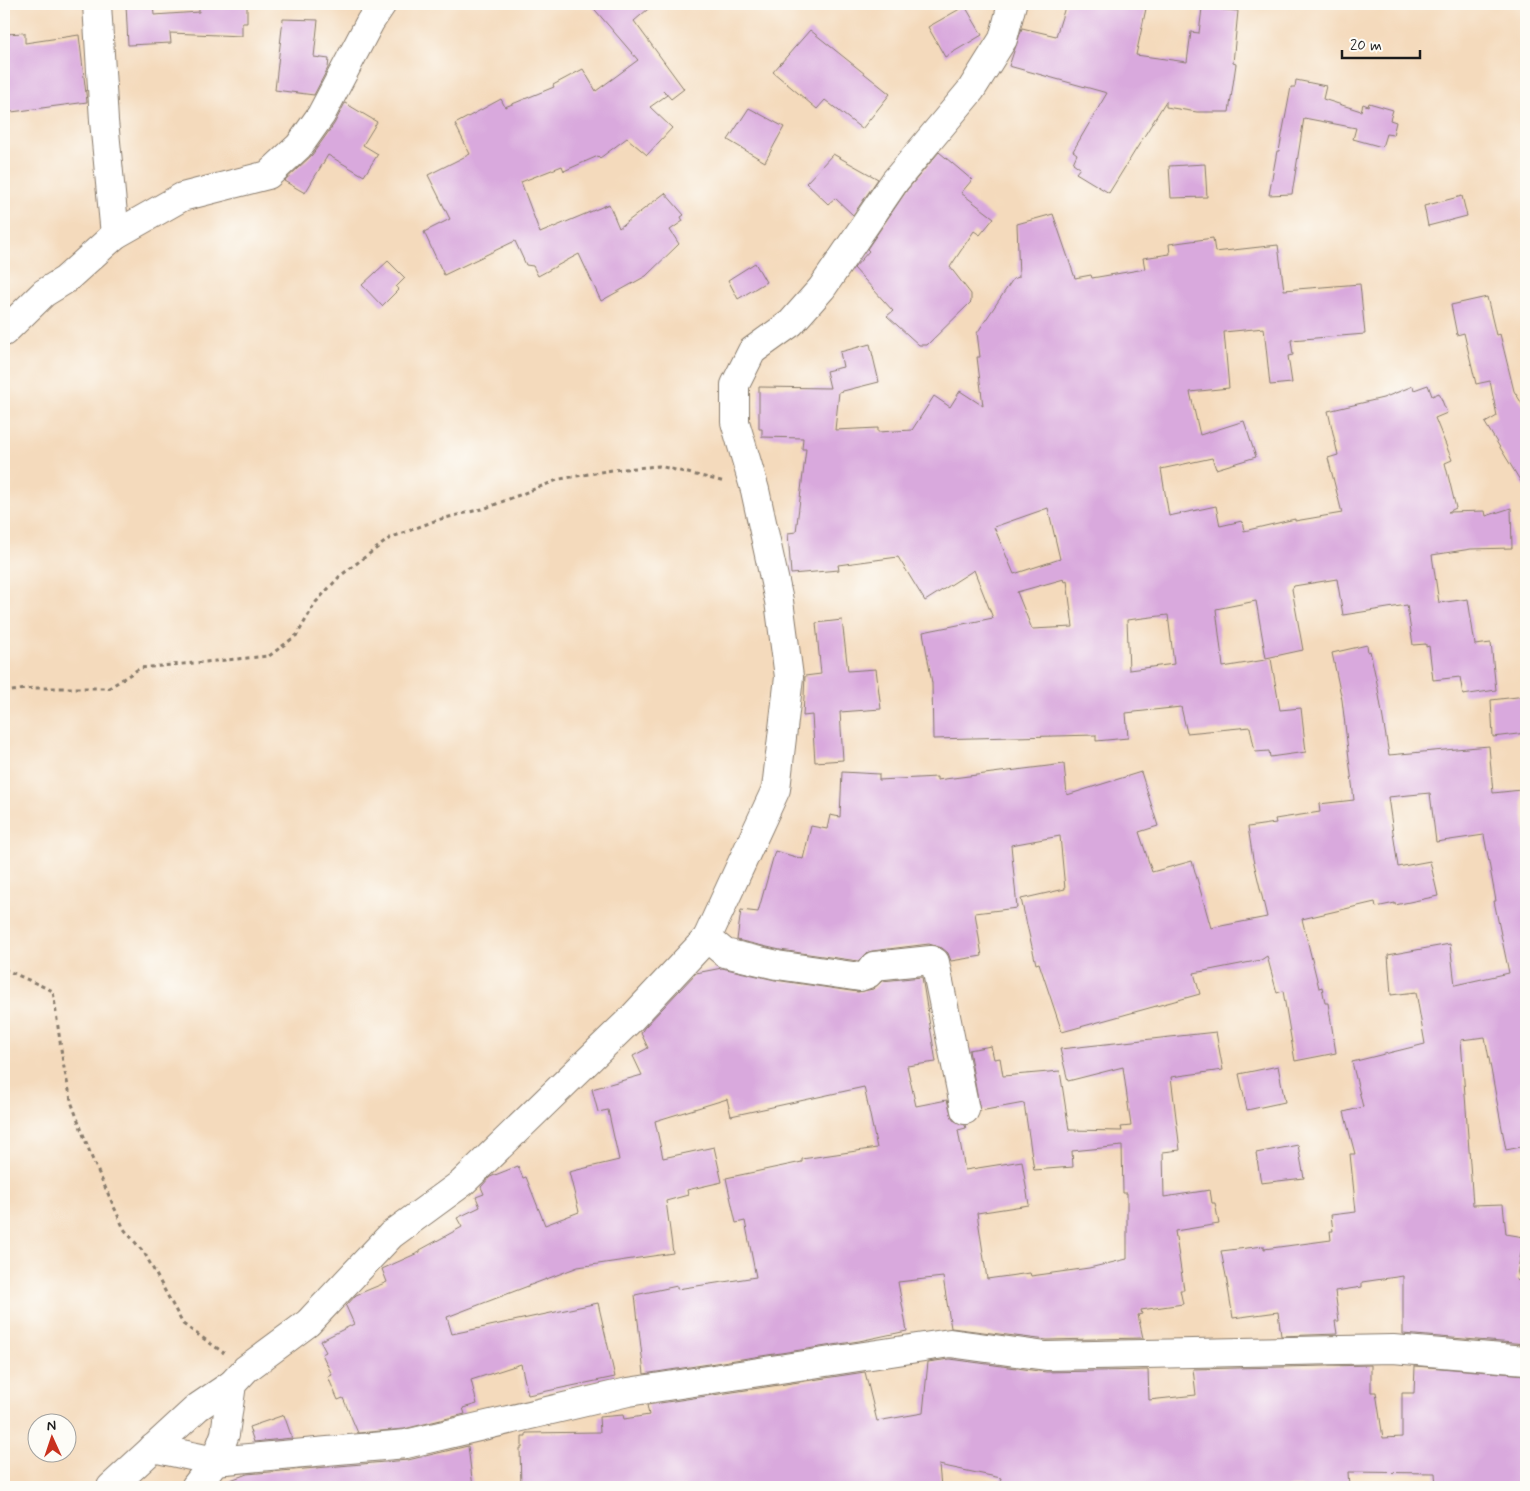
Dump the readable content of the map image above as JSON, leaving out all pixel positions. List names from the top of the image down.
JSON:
{
  "scale_bar": "20 m",
  "north": "top"
}
